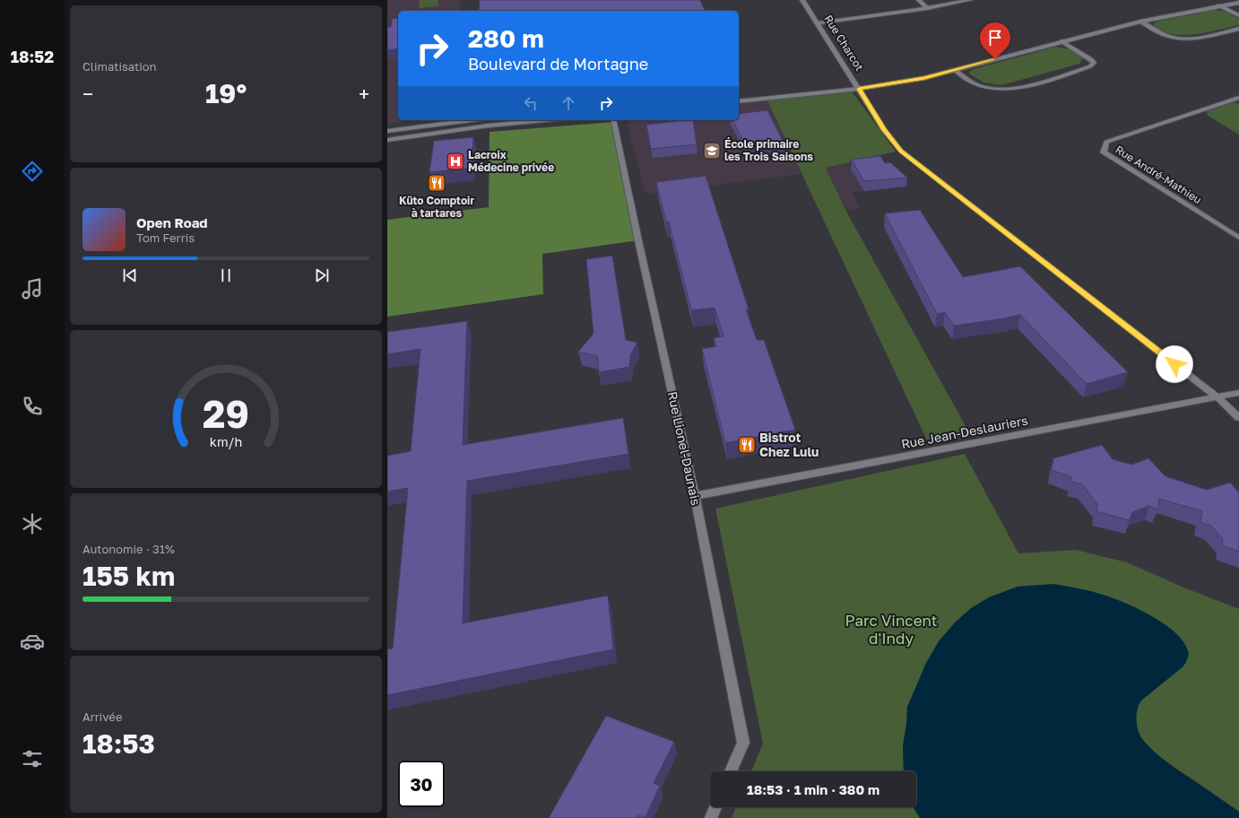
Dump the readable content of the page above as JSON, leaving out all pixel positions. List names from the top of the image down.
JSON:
{
  "streets": {
    "street": [
      "Rue Charcot",
      "Rue André-Mathieu",
      "Rue Jean-Deslauriers",
      "Rue Lionel-Daunais"
    ]
  },
  "crossings": [
    ["Rue Charcot", "Rue Jean-Deslauriers"],
    ["Rue Jean-Deslauriers", "Rue Lionel-Daunais"]
  ],
  "parks": ["Parc Vincent d'Indy"],
  "places": {
    "school or university": ["École primaire les Trois Saisons"],
    "hospital": ["Lacroix Médecine privée"],
    "restaurant": ["Küto Comptoir à tartares", "Bistrot Chez Lulu"]
  },
  "page": {
    "tabs": "18:52",
    "tile": [
      "Climatisation",
      ["Autonomie · 31%", "155 km"],
      ["Arrivée", "18:53"]
    ],
    "turn": ["280 m", "Boulevard de Mortagne"],
    "heat": ["−", "19°", "+"],
    "song": ["Open Road", "Tom Ferris"],
    "limit": "30",
    "trip": "18:53 · 1 min · 380 m",
    "gauge": ["29", "km/h"]
  }
}
